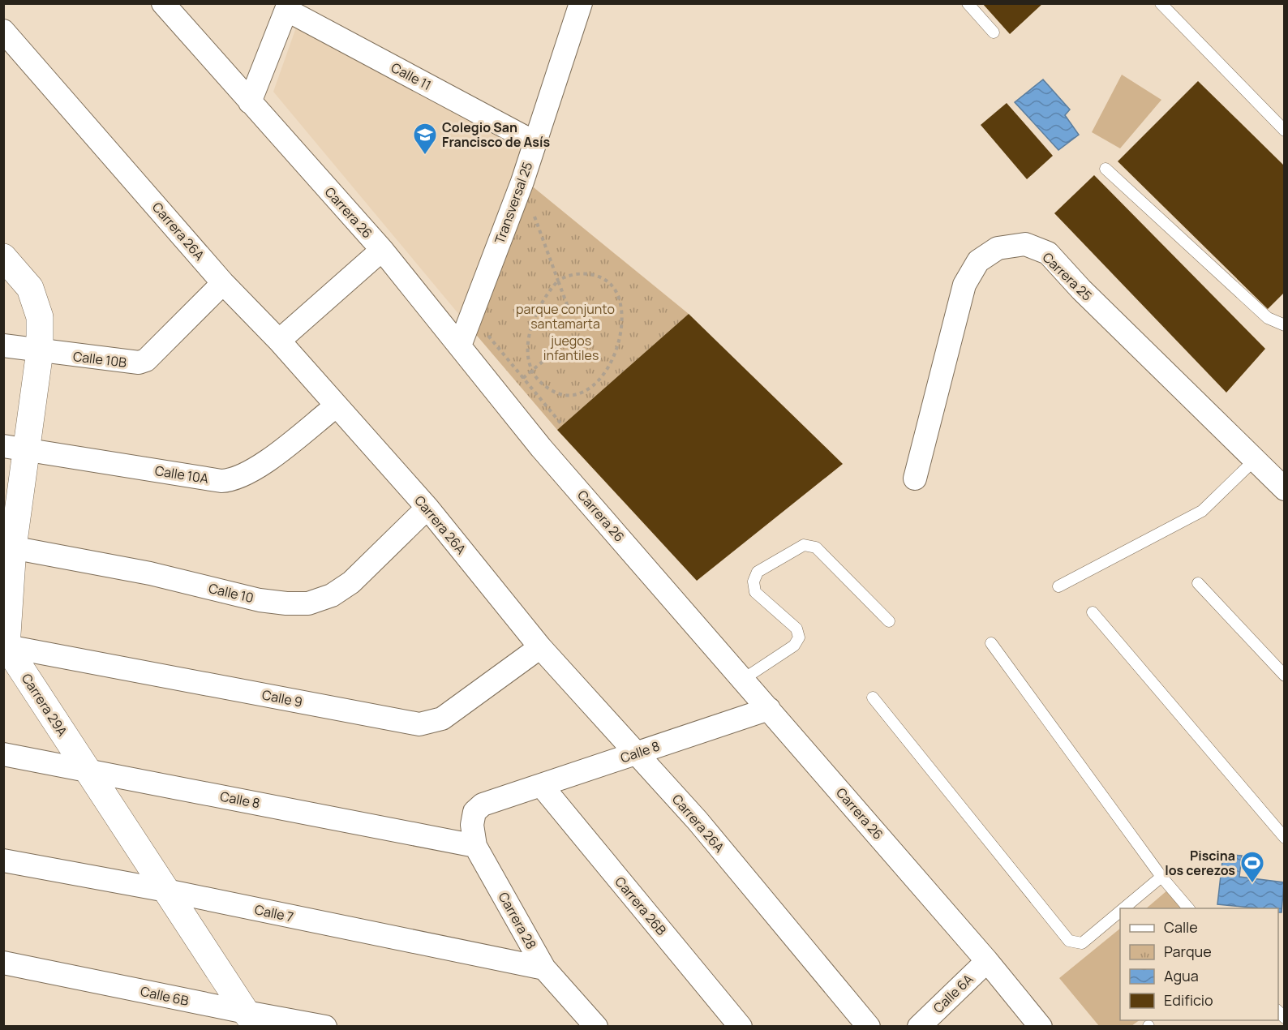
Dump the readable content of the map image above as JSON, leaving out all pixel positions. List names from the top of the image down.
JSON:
{
  "streets": {
    "street": [
      "Calle 11",
      "Transversal 25",
      "Carrera 26",
      "Carrera 26A",
      "Carrera 25",
      "Calle 10B",
      "Calle 10A",
      "Calle 10",
      "Calle 9",
      "Carrera 29A",
      "Calle 8",
      "Carrera 26B",
      "Calle 7",
      "Carrera 28",
      "Calle 6A",
      "Calle 6B"
    ]
  },
  "crossings": [
    ["Calle 11", "Transversal 25"],
    ["Transversal 25", "Carrera 26"],
    ["Carrera 26", "Calle 8"],
    ["Carrera 26", "Calle 6A"],
    ["Carrera 26A", "Calle 10B"],
    ["Carrera 26A", "Calle 10A"],
    ["Carrera 26A", "Calle 10"],
    ["Carrera 26A", "Calle 9"],
    ["Carrera 26A", "Calle 8"],
    ["Calle 9", "Carrera 29A"],
    ["Carrera 29A", "Calle 8"],
    ["Carrera 29A", "Calle 7"],
    ["Carrera 29A", "Calle 6B"],
    ["Calle 8", "Carrera 26B"],
    ["Calle 8", "Carrera 28"],
    ["Calle 7", "Carrera 28"]
  ],
  "parks": ["parque conjunto santamarta", "juegos infantiles"],
  "places": {
    "school or university": ["Colegio San Francisco de Asís"],
    "sports": ["Piscina los cerezos"]
  },
  "legend": [
    "Calle",
    "Parque",
    "Agua",
    "Edificio"
  ]
}
